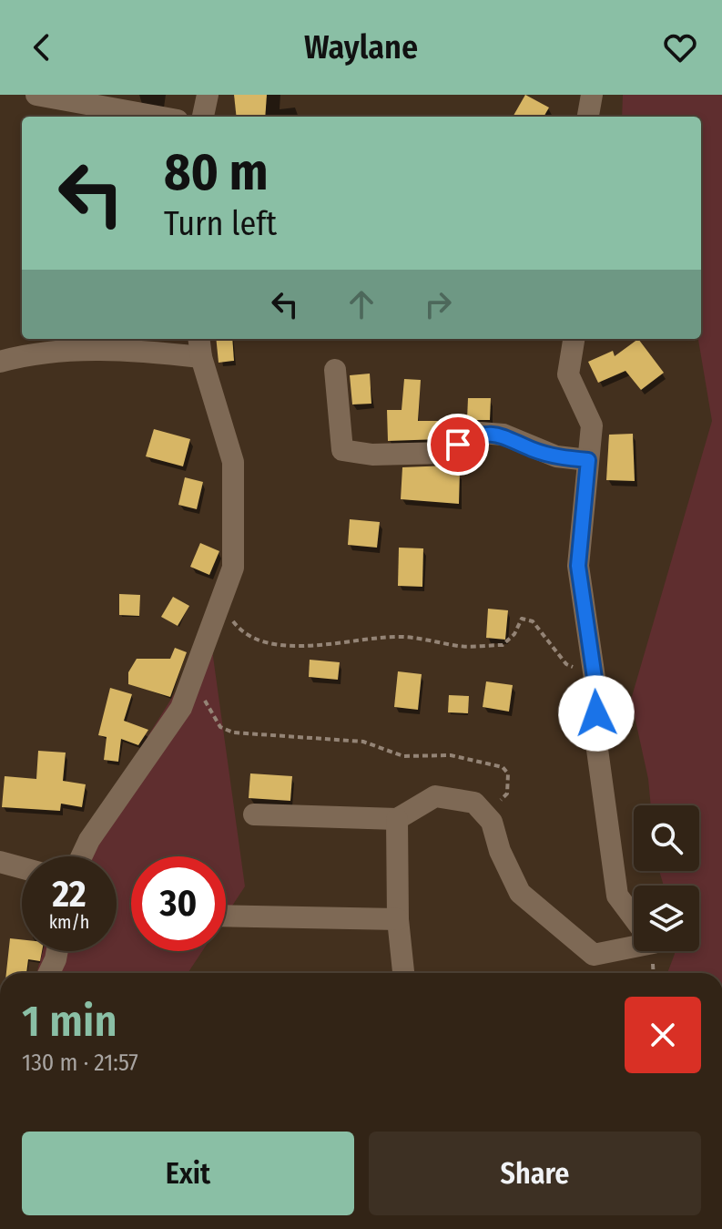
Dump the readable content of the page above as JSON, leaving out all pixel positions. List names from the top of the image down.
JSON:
{
  "page": {
    "header": "Waylane",
    "turn": ["80 m", "Turn left"],
    "speed": "22 km/h",
    "limit": "30",
    "heading": ["1 min", "130 m · 21:57"],
    "buttons": ["Exit", "Share"]
  }
}
